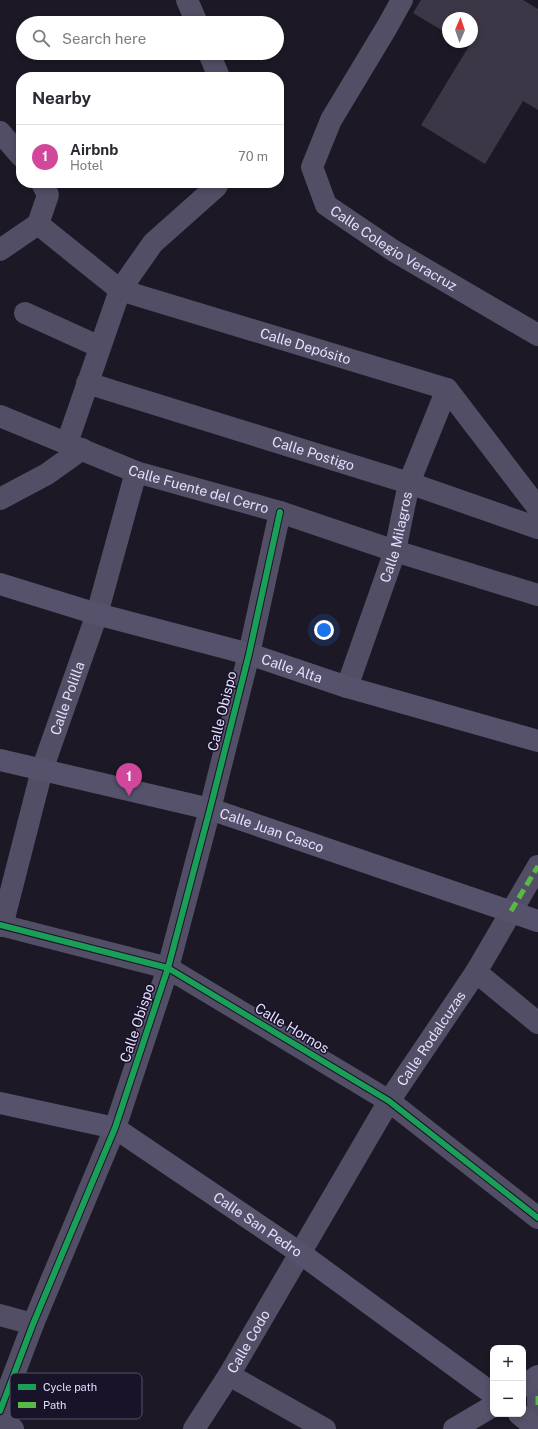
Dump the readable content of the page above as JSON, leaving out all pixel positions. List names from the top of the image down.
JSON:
{
  "streets": {
    "street": [
      "Calle Colegio Veracruz",
      "Calle Depósito",
      "Calle Postigo",
      "Calle Fuente del Cerro",
      "Calle Milagros",
      "Calle Alta",
      "Calle Polilla",
      "Calle Obispo",
      "Calle Juan Casco",
      "Calle Hornos",
      "Calle Rodalcuzas",
      "Calle San Pedro",
      "Calle Codo"
    ]
  },
  "crossings": [
    ["Calle Depósito", "Calle Milagros"],
    ["Calle Postigo", "Calle Milagros"],
    ["Calle Fuente del Cerro", "Calle Milagros"],
    ["Calle Fuente del Cerro", "Calle Polilla"],
    ["Calle Fuente del Cerro", "Calle Obispo"],
    ["Calle Milagros", "Calle Alta"],
    ["Calle Alta", "Calle Polilla"],
    ["Calle Alta", "Calle Obispo"],
    ["Calle Polilla", "Calle Juan Casco"],
    ["Calle Polilla", "Calle Hornos"],
    ["Calle Obispo", "Calle Juan Casco"],
    ["Calle Obispo", "Calle Hornos"],
    ["Calle Obispo", "Calle San Pedro"],
    ["Calle Juan Casco", "Calle Rodalcuzas"],
    ["Calle Hornos", "Calle Rodalcuzas"],
    ["Calle Rodalcuzas", "Calle San Pedro"],
    ["Calle Rodalcuzas", "Calle Codo"],
    ["Calle San Pedro", "Calle Codo"]
  ],
  "legend": ["Cycle path", "Path"],
  "north": "top",
  "page": {
    "search": "Search here",
    "heading": "Nearby",
    "list": [
      {
        "mark": "1",
        "name": "Airbnb",
        "note": "Hotel",
        "value": "70 m"
      }
    ],
    "pins": "1",
    "map_buttons": ["+", "−"]
  }
}
